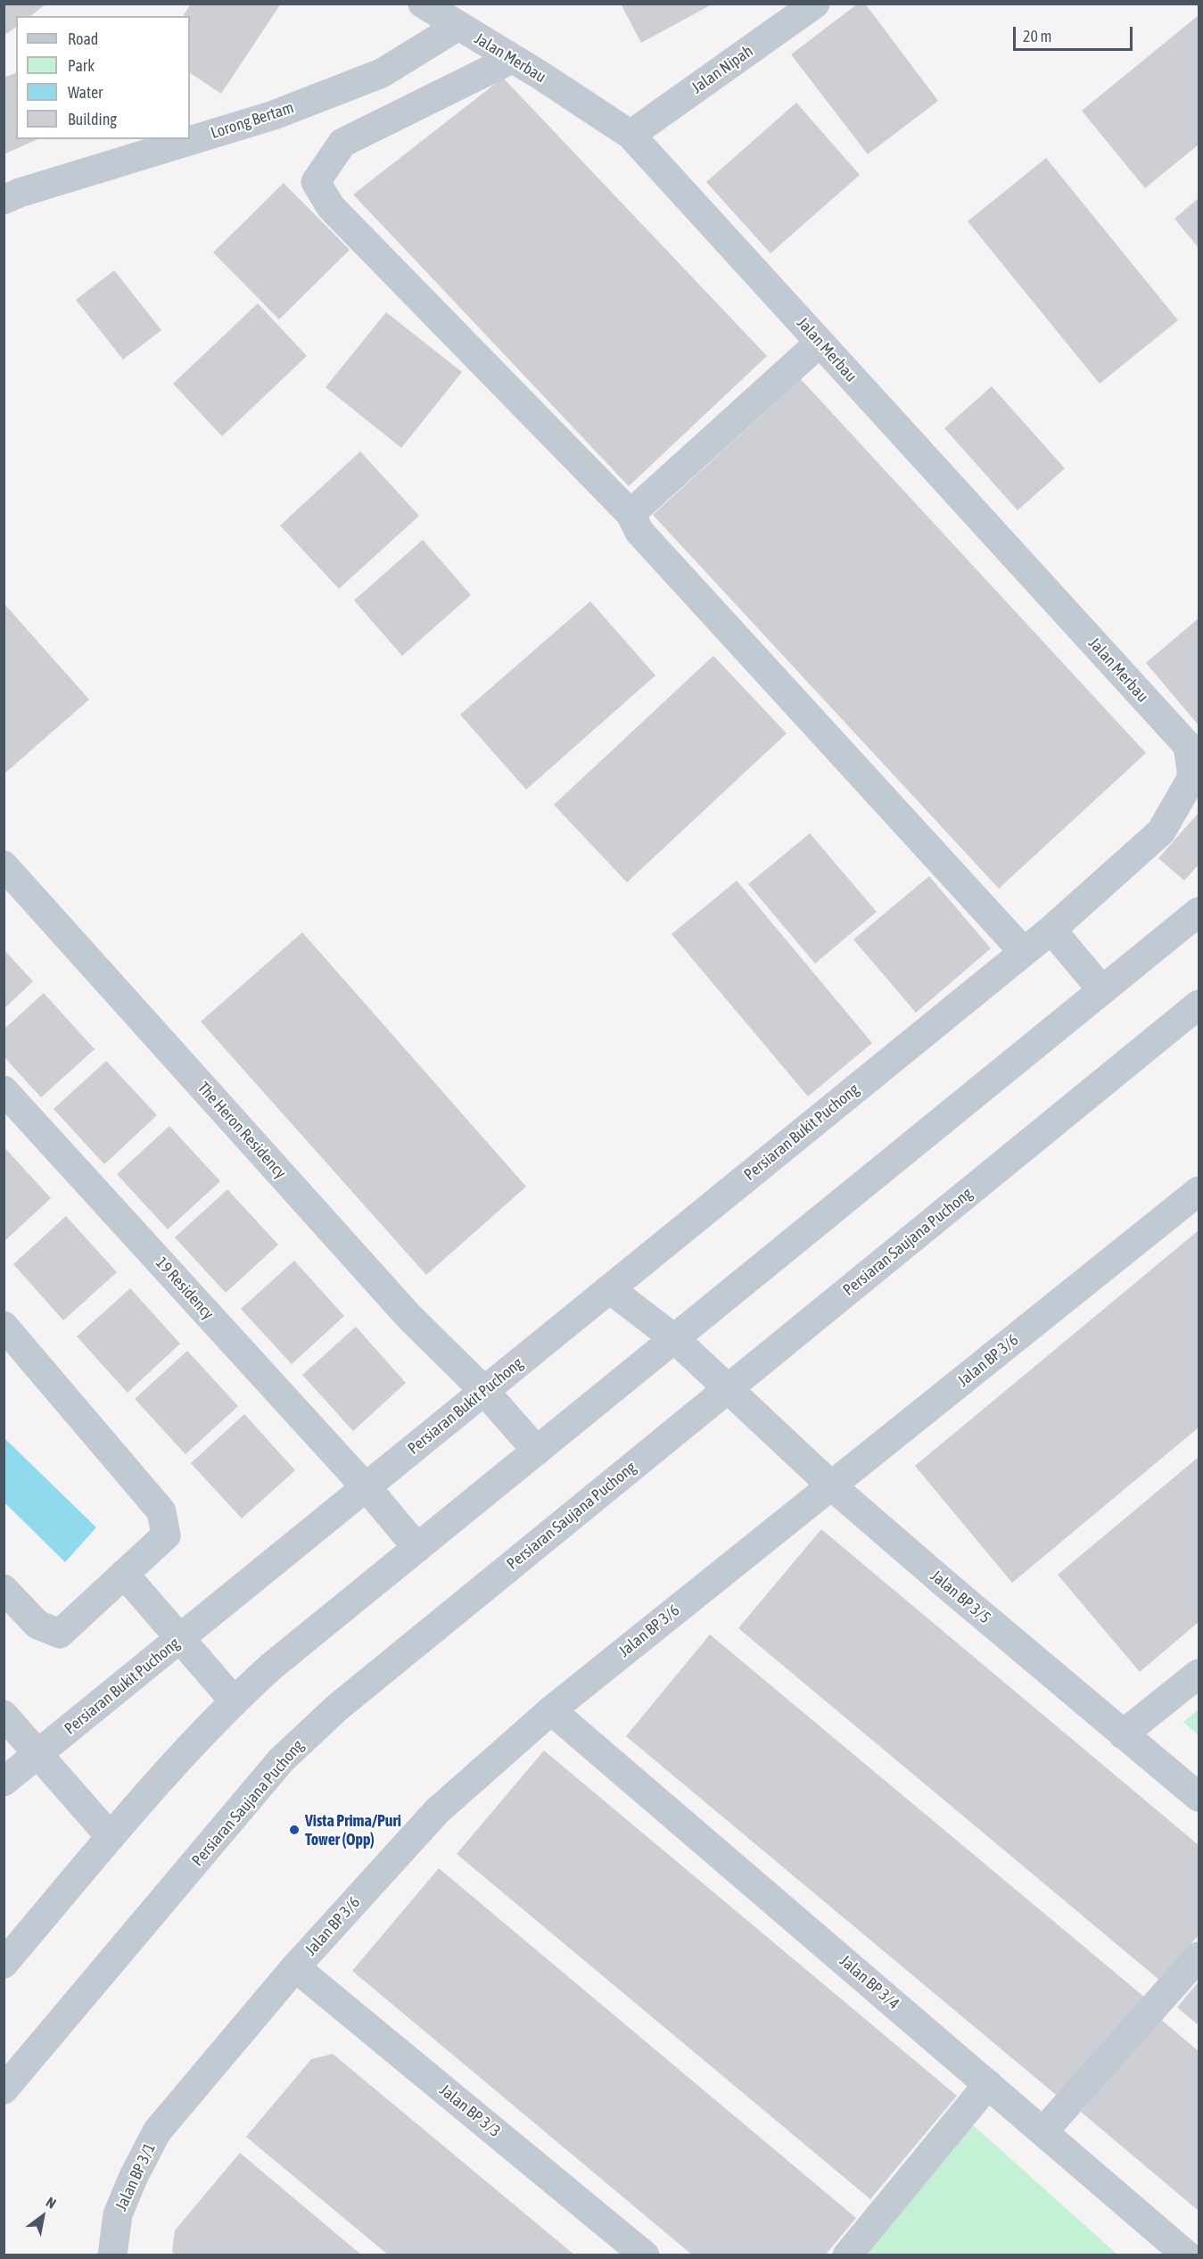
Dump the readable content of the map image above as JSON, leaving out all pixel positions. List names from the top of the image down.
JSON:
{
  "streets": {
    "street": [
      "Jalan Merbau",
      "Jalan Nipah",
      "Lorong Bertam",
      "The Heron Residency",
      "Persiaran Bukit Puchong",
      "Persiaran Saujana Puchong",
      "19 Residency",
      "Jalan BP 3/6",
      "Jalan BP 3/5",
      "Jalan BP 3/4",
      "Jalan BP 3/3",
      "Jalan BP 3/1"
    ]
  },
  "crossings": [
    ["Jalan Merbau", "Jalan Nipah"],
    ["Jalan Merbau", "Lorong Bertam"],
    ["Jalan Merbau", "Persiaran Bukit Puchong"],
    ["The Heron Residency", "Persiaran Bukit Puchong"],
    ["Persiaran Bukit Puchong", "19 Residency"],
    ["Persiaran Bukit Puchong", "Jalan BP 3/5"],
    ["Persiaran Saujana Puchong", "Jalan BP 3/5"],
    ["Jalan BP 3/6", "Jalan BP 3/5"],
    ["Jalan BP 3/6", "Jalan BP 3/4"],
    ["Jalan BP 3/6", "Jalan BP 3/3"],
    ["Jalan BP 3/6", "Jalan BP 3/1"]
  ],
  "places": ["Vista Prima/Puri Tower (Opp)"],
  "legend": [
    "Road",
    "Park",
    "Water",
    "Building"
  ],
  "scale_bar": "20 m",
  "north": "top right"
}
